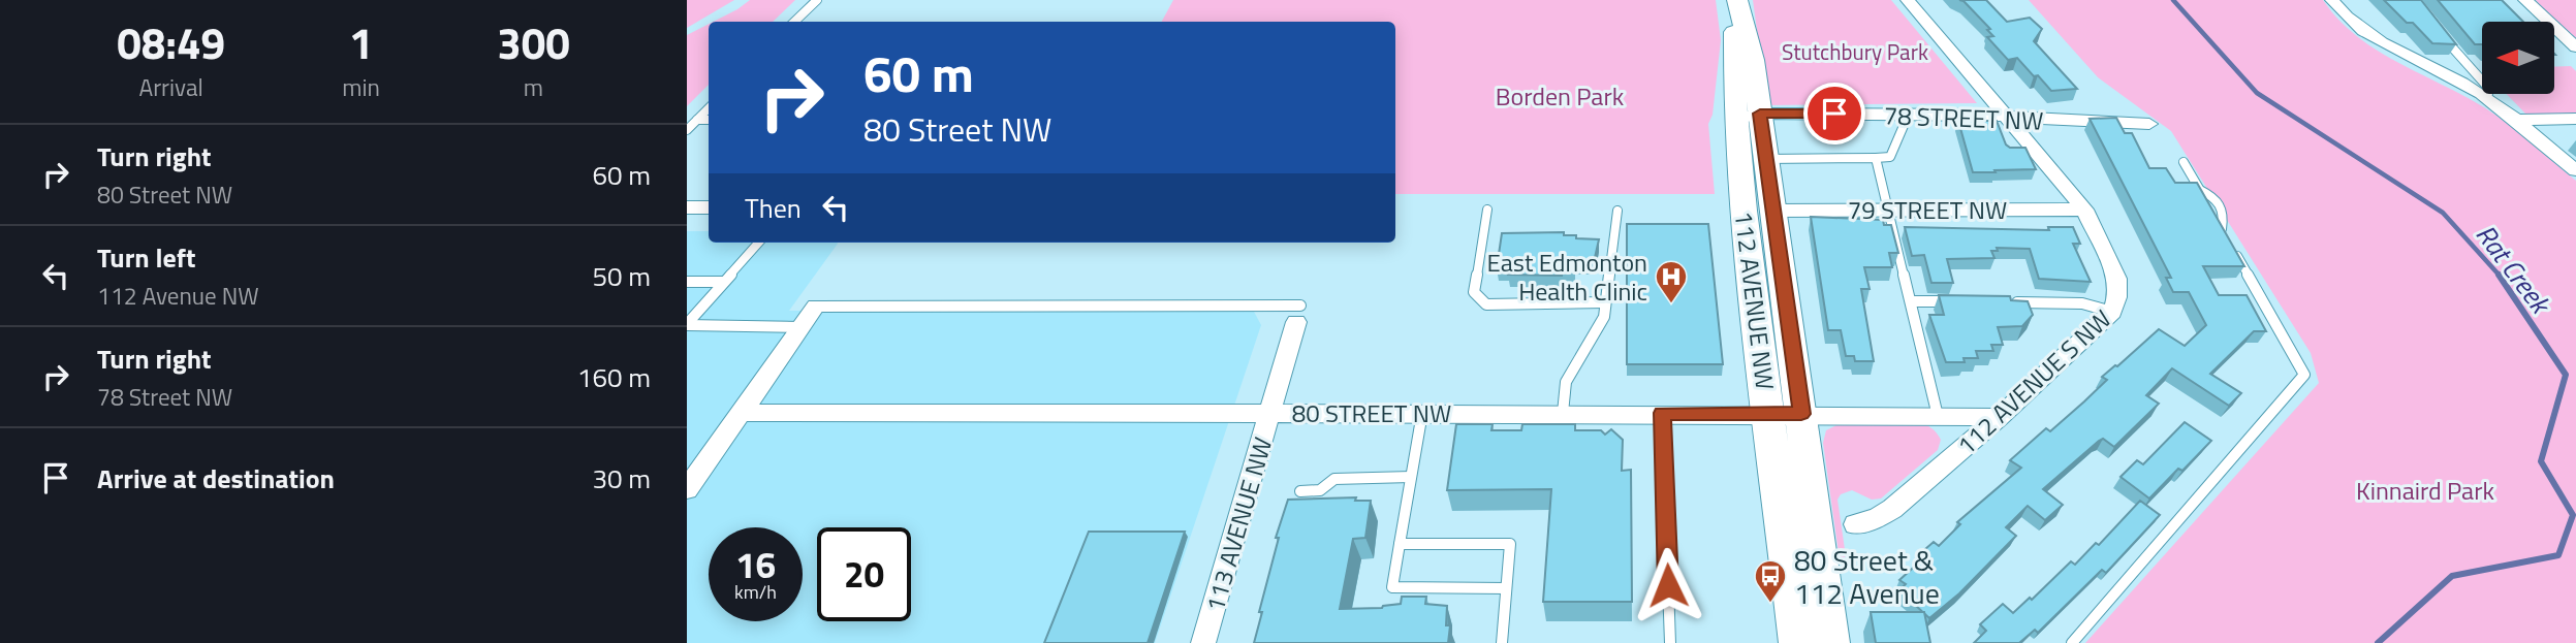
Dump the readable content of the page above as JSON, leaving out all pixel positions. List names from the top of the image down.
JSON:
{
  "streets": {
    "main road": ["112 AVENUE NW"],
    "street": [
      "78 STREET NW",
      "79 STREET NW",
      "112 AVENUE S NW",
      "80 STREET NW",
      "113 AVENUE NW"
    ]
  },
  "crossings": [
    ["78 STREET NW", "112 AVENUE NW"],
    ["78 STREET NW", "112 AVENUE S NW"],
    ["79 STREET NW", "112 AVENUE NW"],
    ["79 STREET NW", "112 AVENUE S NW"],
    ["112 AVENUE NW", "80 STREET NW"],
    ["112 AVENUE S NW", "80 STREET NW"],
    ["80 STREET NW", "113 AVENUE NW"]
  ],
  "water": ["Rat Creek"],
  "parks": ["Stutchbury Park", "Borden Park", "Kinnaird Park"],
  "places": {
    "hospital": ["East Edmonton Health Clinic"],
    "bus stop": ["80 Street & 112 Avenue"]
  },
  "north": "left",
  "page": {
    "eta": [
      "08:49",
      "Arrival",
      "1",
      "min",
      "300",
      "m"
    ],
    "turn": ["60 m", "80 Street NW"],
    "list": [
      {
        "name": "Turn right",
        "note": "80 Street NW",
        "value": "60 m"
      },
      {
        "name": "Turn left",
        "note": "112 Avenue NW",
        "value": "50 m"
      },
      {
        "name": "Turn right",
        "note": "78 Street NW",
        "value": "160 m"
      },
      {
        "name": "Arrive at destination",
        "value": "30 m"
      }
    ],
    "then": "Then",
    "speed": "16 km/h",
    "limit": "20"
  }
}
